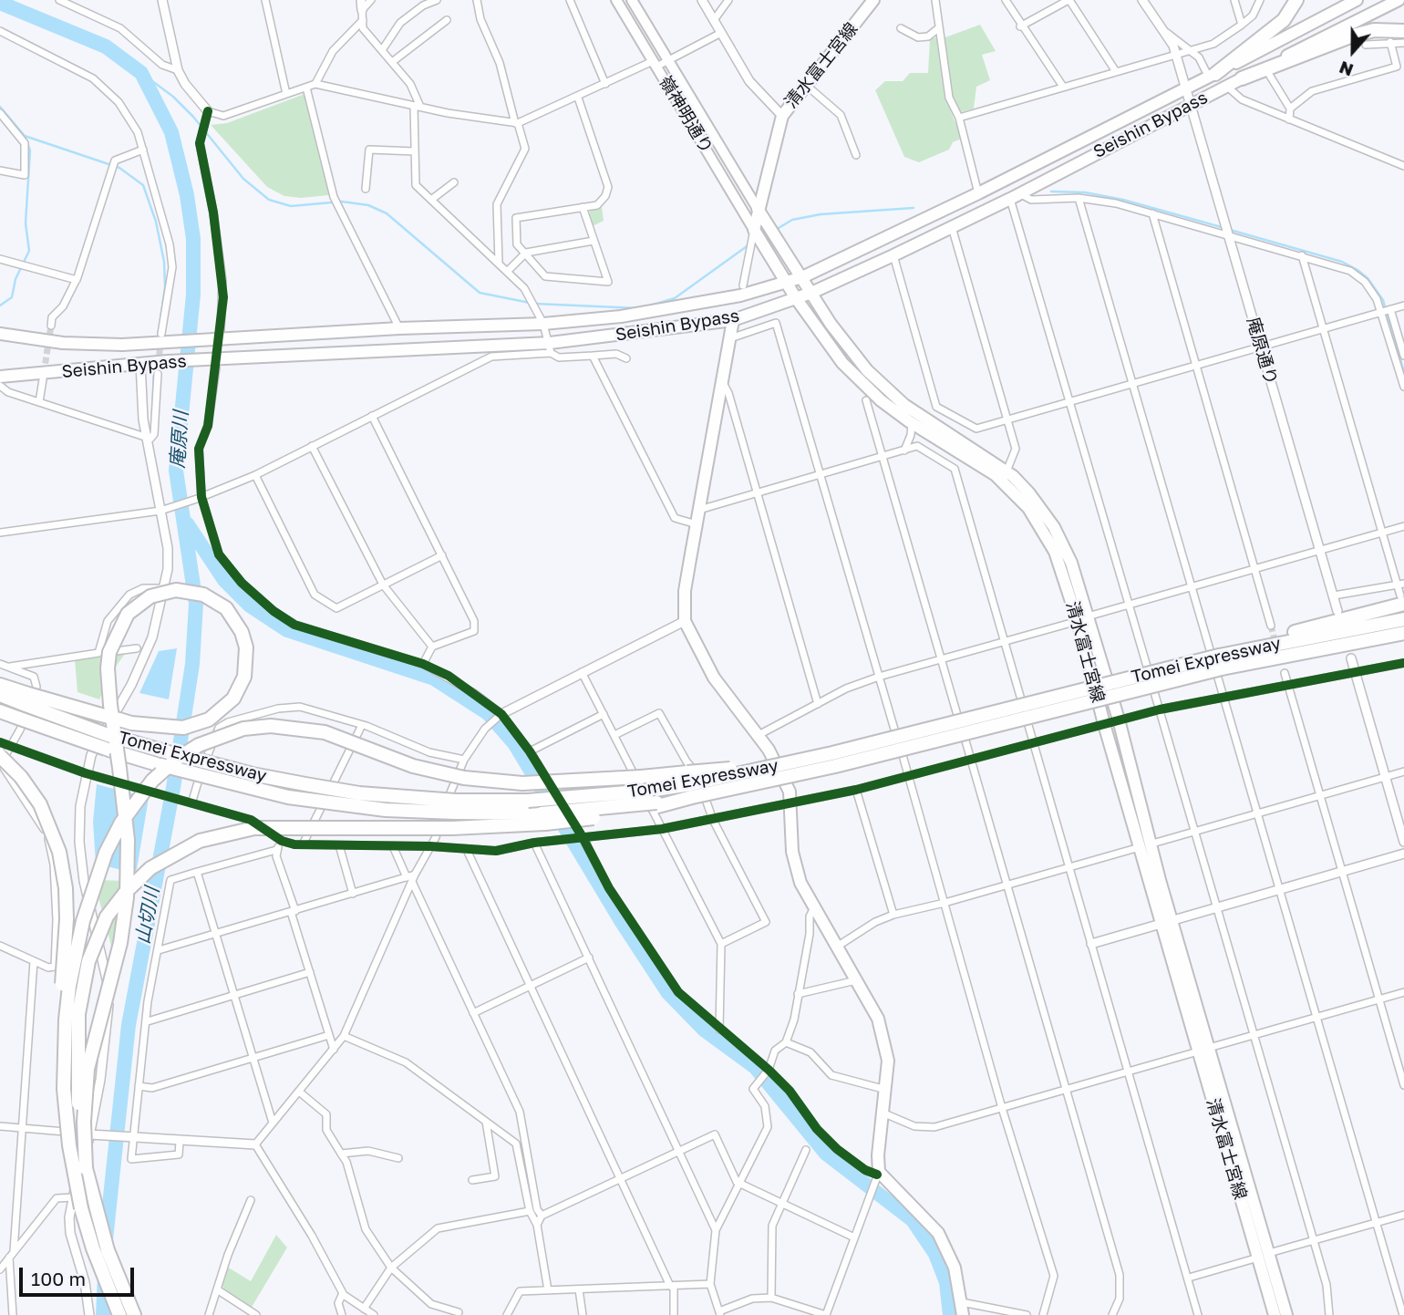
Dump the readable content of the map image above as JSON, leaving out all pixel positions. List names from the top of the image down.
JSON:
{
  "streets": {
    "highway": ["Tomei Expressway"],
    "main road": ["清水富士宮線", "嶺神明通り", "Seishin Bypass"],
    "street": ["庵原通り"]
  },
  "crossings": [
    ["清水富士宮線", "嶺神明通り"],
    ["清水富士宮線", "Seishin Bypass"],
    ["Seishin Bypass", "庵原通り"]
  ],
  "water": ["庵原川", "山切川"],
  "scale_bar": "100 m",
  "north": "bottom"
}
